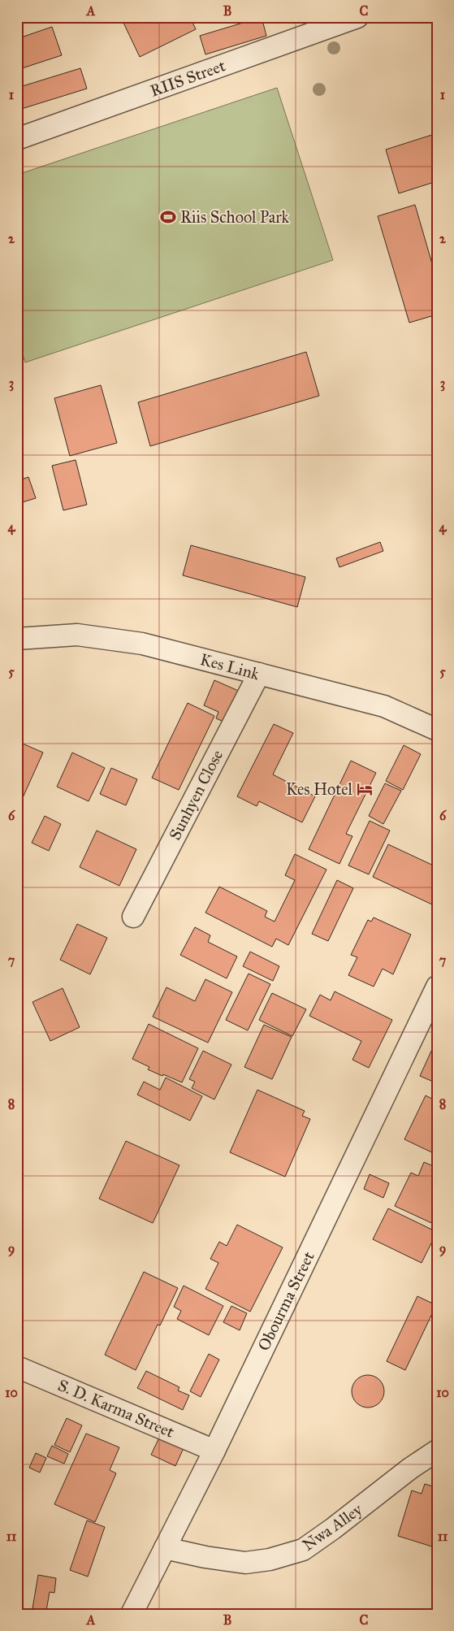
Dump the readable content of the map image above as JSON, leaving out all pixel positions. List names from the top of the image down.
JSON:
{
  "streets": {
    "street": [
      "RIIS Street",
      "Kes Link",
      "Sunhyen Close",
      "Obourma Street",
      "S. D. Karma Street",
      "Nwa Alley"
    ]
  },
  "crossings": [
    ["Kes Link", "Sunhyen Close"],
    ["Obourma Street", "S. D. Karma Street"],
    ["Obourma Street", "Nwa Alley"]
  ],
  "places": {
    "sports": ["Riis School Park"],
    "hotel": ["Kes Hotel"]
  },
  "grid": {
    "columns": ["A", "B", "C"],
    "rows": [
      "1",
      "2",
      "3",
      "4",
      "5",
      "6",
      "7",
      "8",
      "9",
      "10",
      "11"
    ]
  }
}
